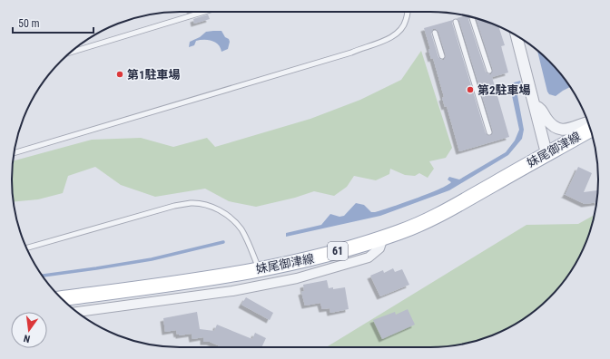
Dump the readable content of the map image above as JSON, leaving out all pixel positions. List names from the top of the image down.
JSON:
{
  "streets": {
    "main road": ["妹尾御津線", "61"]
  },
  "places": ["第1駐車場", "第2駐車場"],
  "scale_bar": "50 m",
  "north": "bottom"
}
